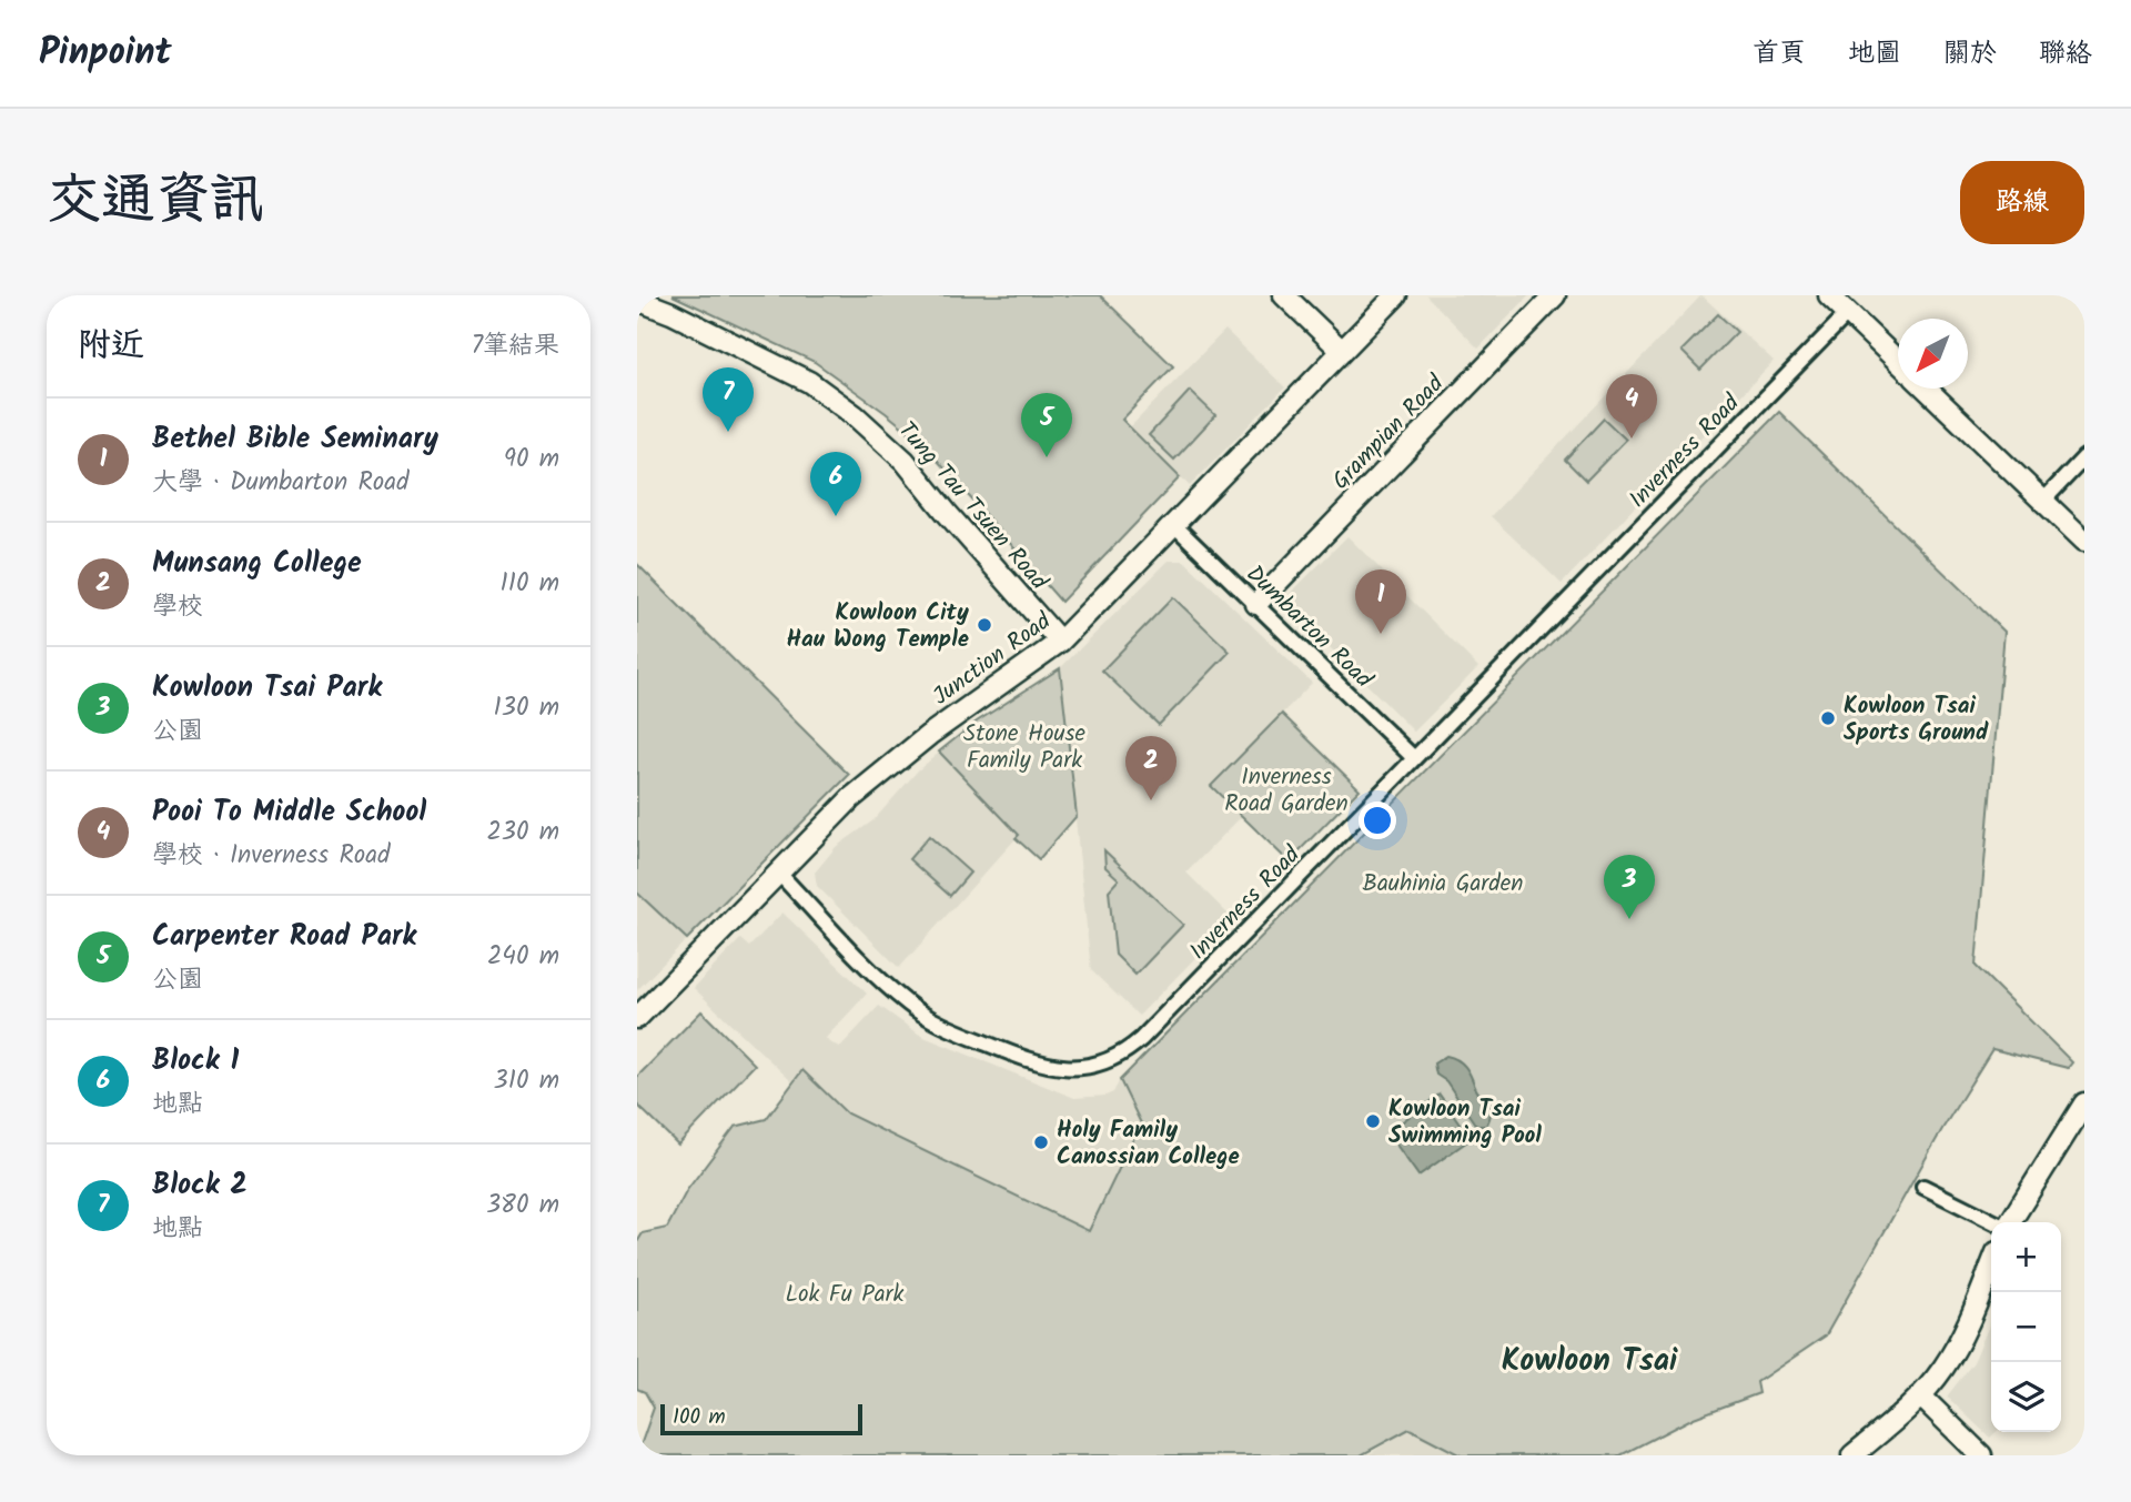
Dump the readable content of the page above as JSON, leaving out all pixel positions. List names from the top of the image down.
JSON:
{
  "streets": {
    "main road": ["Grampian Road", "Tung Tau Tsuen Road", "Junction Road"],
    "street": ["Inverness Road", "Dumbarton Road"]
  },
  "crossings": [
    ["Grampian Road", "Dumbarton Road"],
    ["Inverness Road", "Dumbarton Road"],
    ["Inverness Road", "Junction Road"],
    ["Tung Tau Tsuen Road", "Junction Road"],
    ["Dumbarton Road", "Junction Road"]
  ],
  "districts": ["Kowloon Tsai"],
  "parks": [
    "Stone House Family Park",
    "Inverness Road Garden",
    "Bauhinia Garden",
    "Lok Fu Park"
  ],
  "places": [
    "Kowloon City Hau Wong Temple",
    "Kowloon Tsai Sports Ground",
    "Kowloon Tsai Swimming Pool",
    "Holy Family Canossian College"
  ],
  "scale_bar": "100 m",
  "north": "bottom left",
  "page": {
    "header": "Pinpoint",
    "nav": [
      "首頁",
      "地圖",
      "關於",
      "聯絡"
    ],
    "title": "交通資訊",
    "buttons": "路線",
    "heading": ["附近", "7筆結果"],
    "pins": [
      "7",
      "4",
      "5",
      "6",
      "1",
      "2",
      "3"
    ],
    "list": [
      {
        "mark": "1",
        "name": "Bethel Bible Seminary",
        "note": "大學 · Dumbarton Road",
        "value": "90 m"
      },
      {
        "mark": "2",
        "name": "Munsang College",
        "note": "學校",
        "value": "110 m"
      },
      {
        "mark": "3",
        "name": "Kowloon Tsai Park",
        "note": "公園",
        "value": "130 m"
      },
      {
        "mark": "4",
        "name": "Pooi To Middle School",
        "note": "學校 · Inverness Road",
        "value": "230 m"
      },
      {
        "mark": "5",
        "name": "Carpenter Road Park",
        "note": "公園",
        "value": "240 m"
      },
      {
        "mark": "6",
        "name": "Block 1",
        "note": "地點",
        "value": "310 m"
      },
      {
        "mark": "7",
        "name": "Block 2",
        "note": "地點",
        "value": "380 m"
      }
    ],
    "map_buttons": ["+", "−"],
    "scale": "100 m"
  }
}
